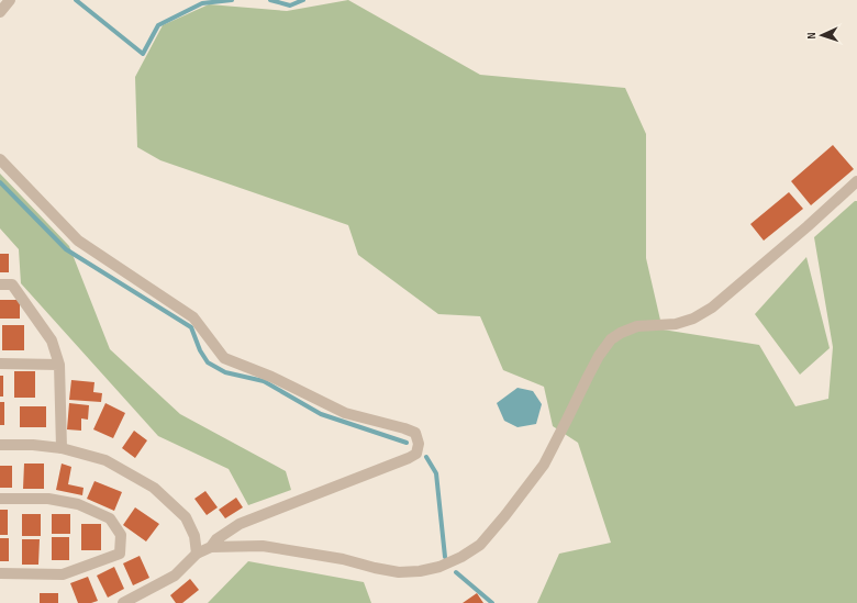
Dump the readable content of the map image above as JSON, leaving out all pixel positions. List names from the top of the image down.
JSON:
{
  "north": "left"
}
